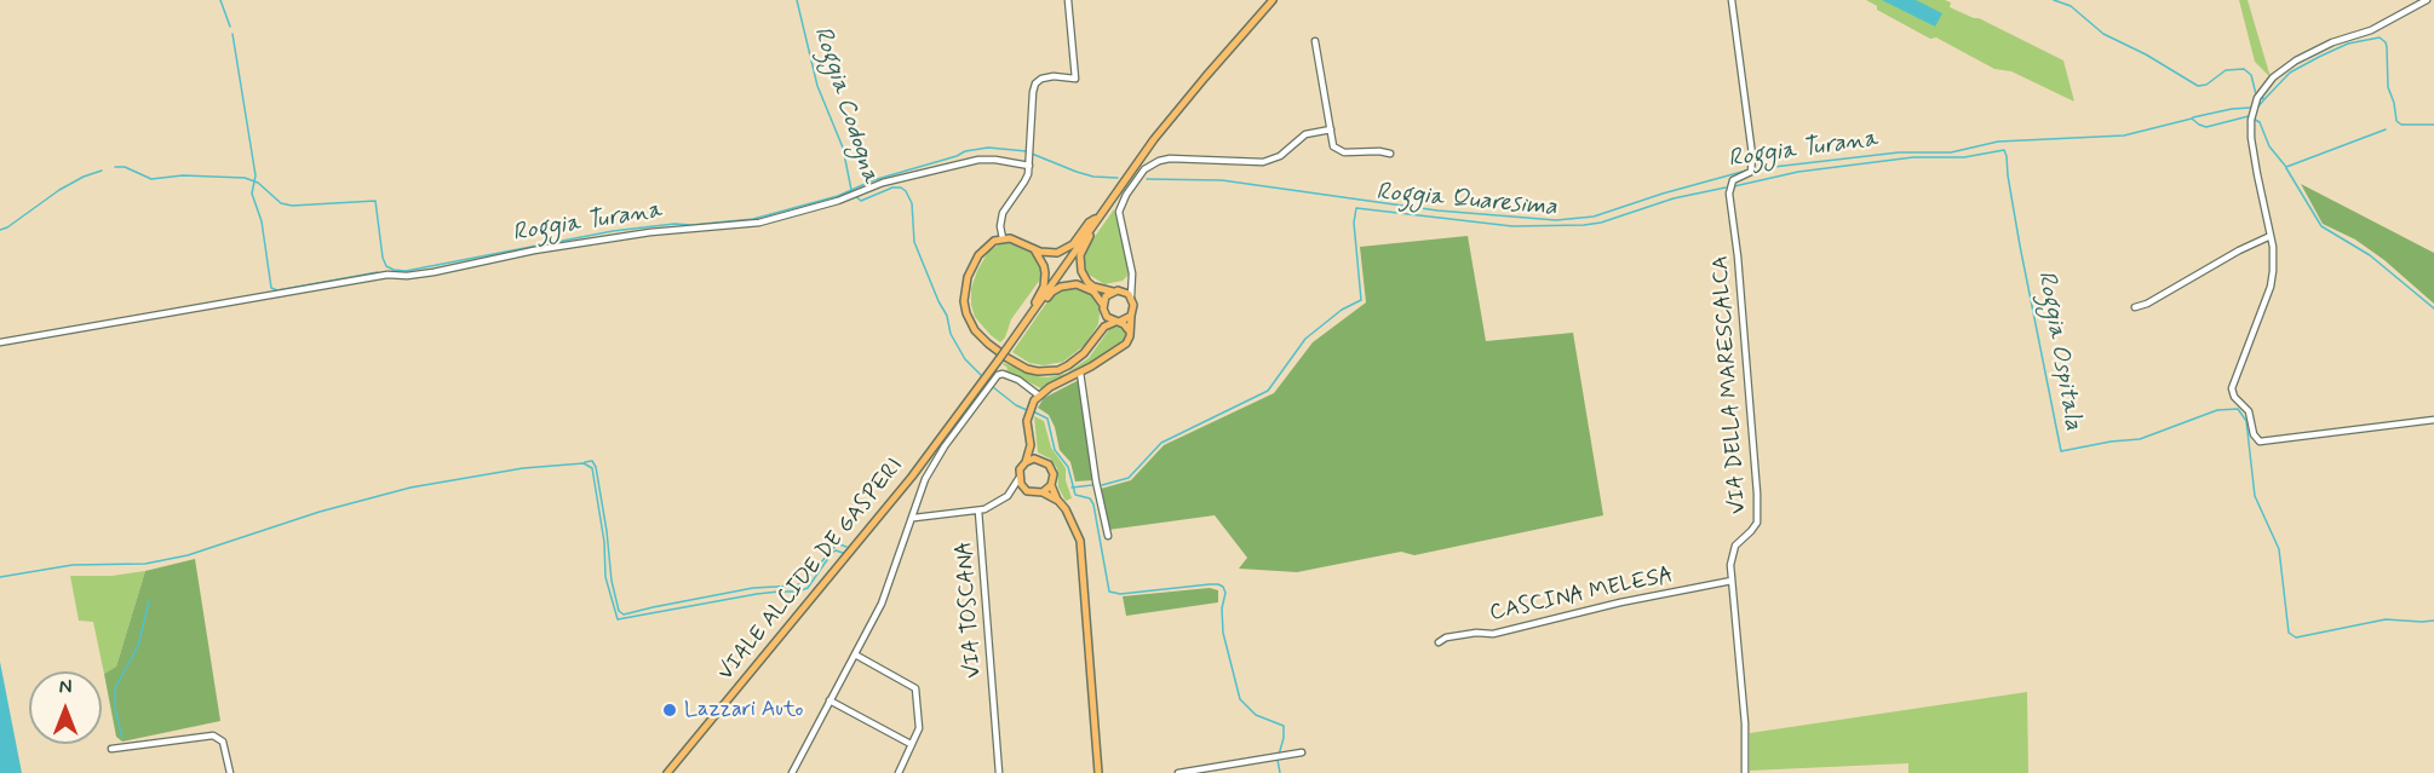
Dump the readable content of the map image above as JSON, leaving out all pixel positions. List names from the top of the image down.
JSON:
{
  "streets": {
    "main road": ["VIALE ALCIDE DE GASPERI"],
    "street": ["VIA DELLA MARESCALCA", "CASCINA MELESA", "VIA TOSCANA"]
  },
  "crossings": [
    ["VIA DELLA MARESCALCA", "CASCINA MELESA"]
  ],
  "water": [
    "Roggia Codogna",
    "Roggia Turana",
    "Roggia Quaresima",
    "Roggia Ospitala"
  ],
  "places": ["Lazzari Auto"],
  "north": "top"
}
